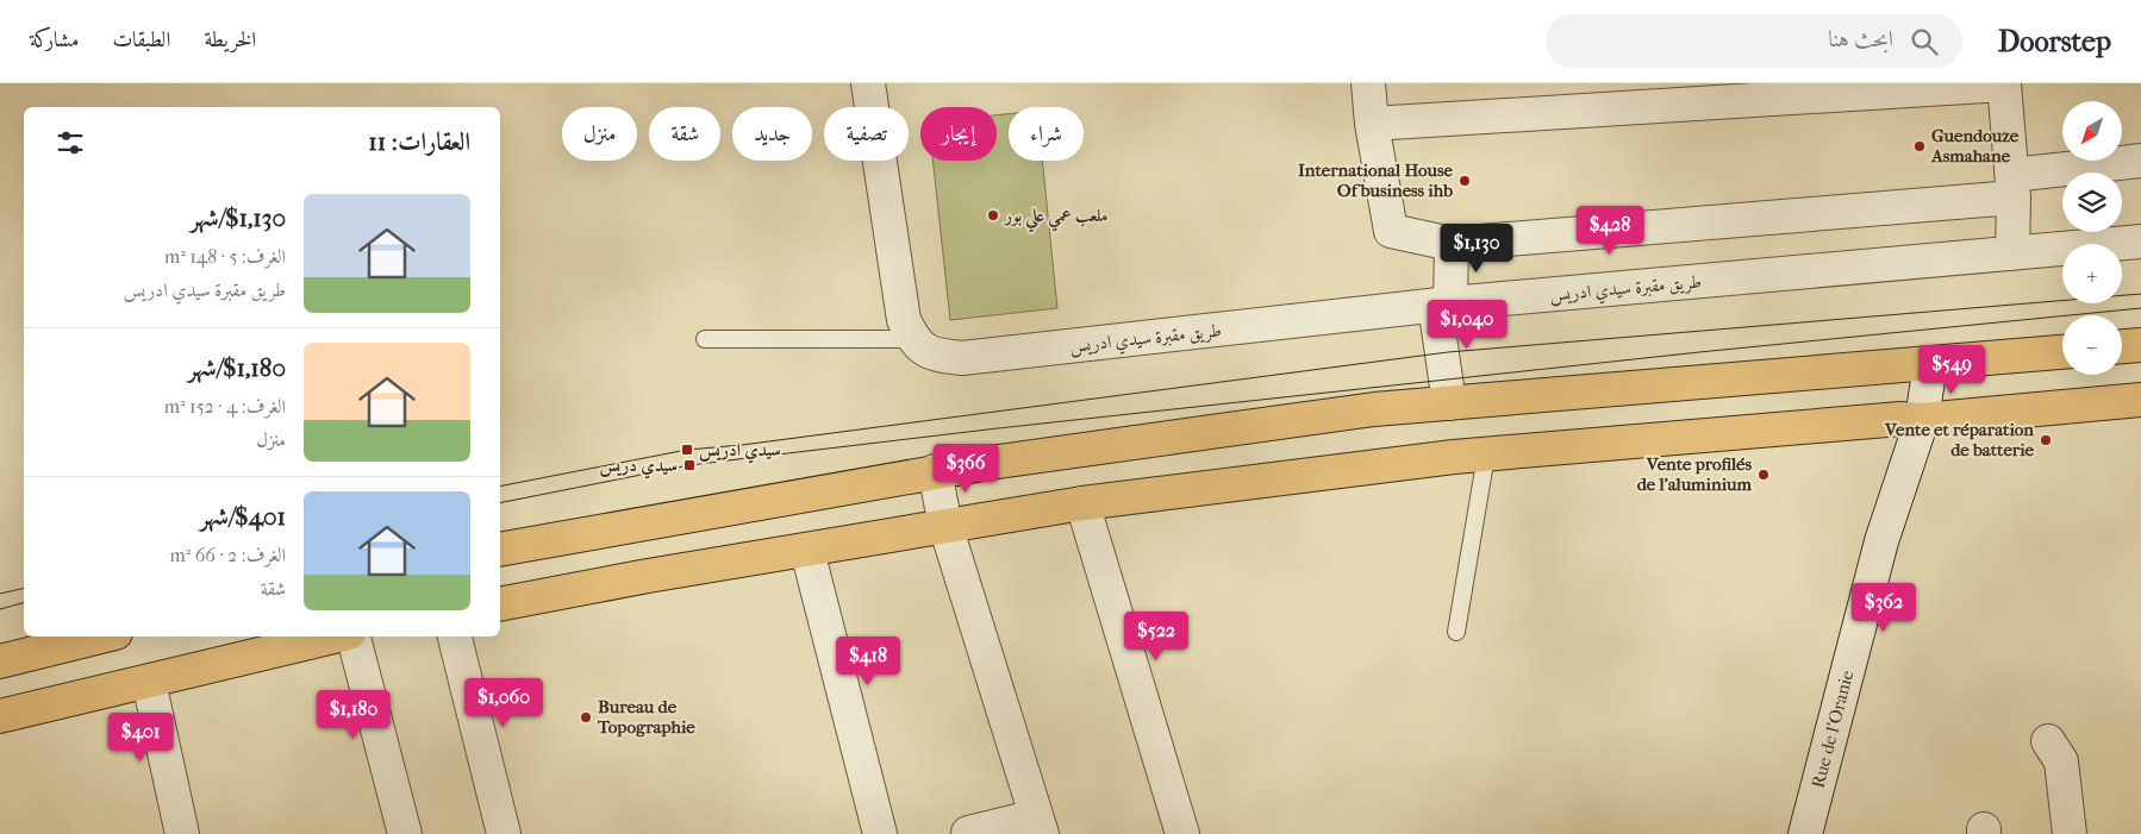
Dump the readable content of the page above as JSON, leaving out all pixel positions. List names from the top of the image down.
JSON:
{
  "streets": {
    "street": ["طريق مقبرة سيدي ادريس", "Rue de l'Oranie"]
  },
  "places": {
    "other": [
      "Guendouze Asmahane",
      "International House Of business ihb",
      "ملعب عمي علي بور",
      "Vente et réparation de batterie",
      "Vente profilés de l'aluminium",
      "Bureau de Topographie"
    ],
    "transit": ["سيدي ادريس", "سيدي دريس"]
  },
  "north": "bottom left",
  "page": {
    "header": "Doorstep",
    "search": "ابحث هنا",
    "nav": ["الخريطة", "الطبقات", "مشاركة"],
    "map_buttons": ["+", "−"],
    "chip": [
      "شراء",
      "إيجار",
      "تصفية",
      "جديد",
      "شقة",
      "منزل"
    ],
    "heading": "العقارات: 11",
    "list": [
      {
        "name": "$1,130/شهر",
        "note": "الغرف: 5 · 148 m² · طريق مقبرة سيدي ادريس"
      },
      {
        "name": "$1,180/شهر",
        "note": "الغرف: 4 · 152 m² · منزل"
      },
      {
        "name": "$401/شهر",
        "note": "الغرف: 2 · 66 m² · شقة"
      }
    ],
    "price": [
      "$428",
      "$1,130",
      "$1,040",
      "$549",
      "$366",
      "$362",
      "$522",
      "$418",
      "$1,060",
      "$1,180",
      "$401"
    ]
  }
}
